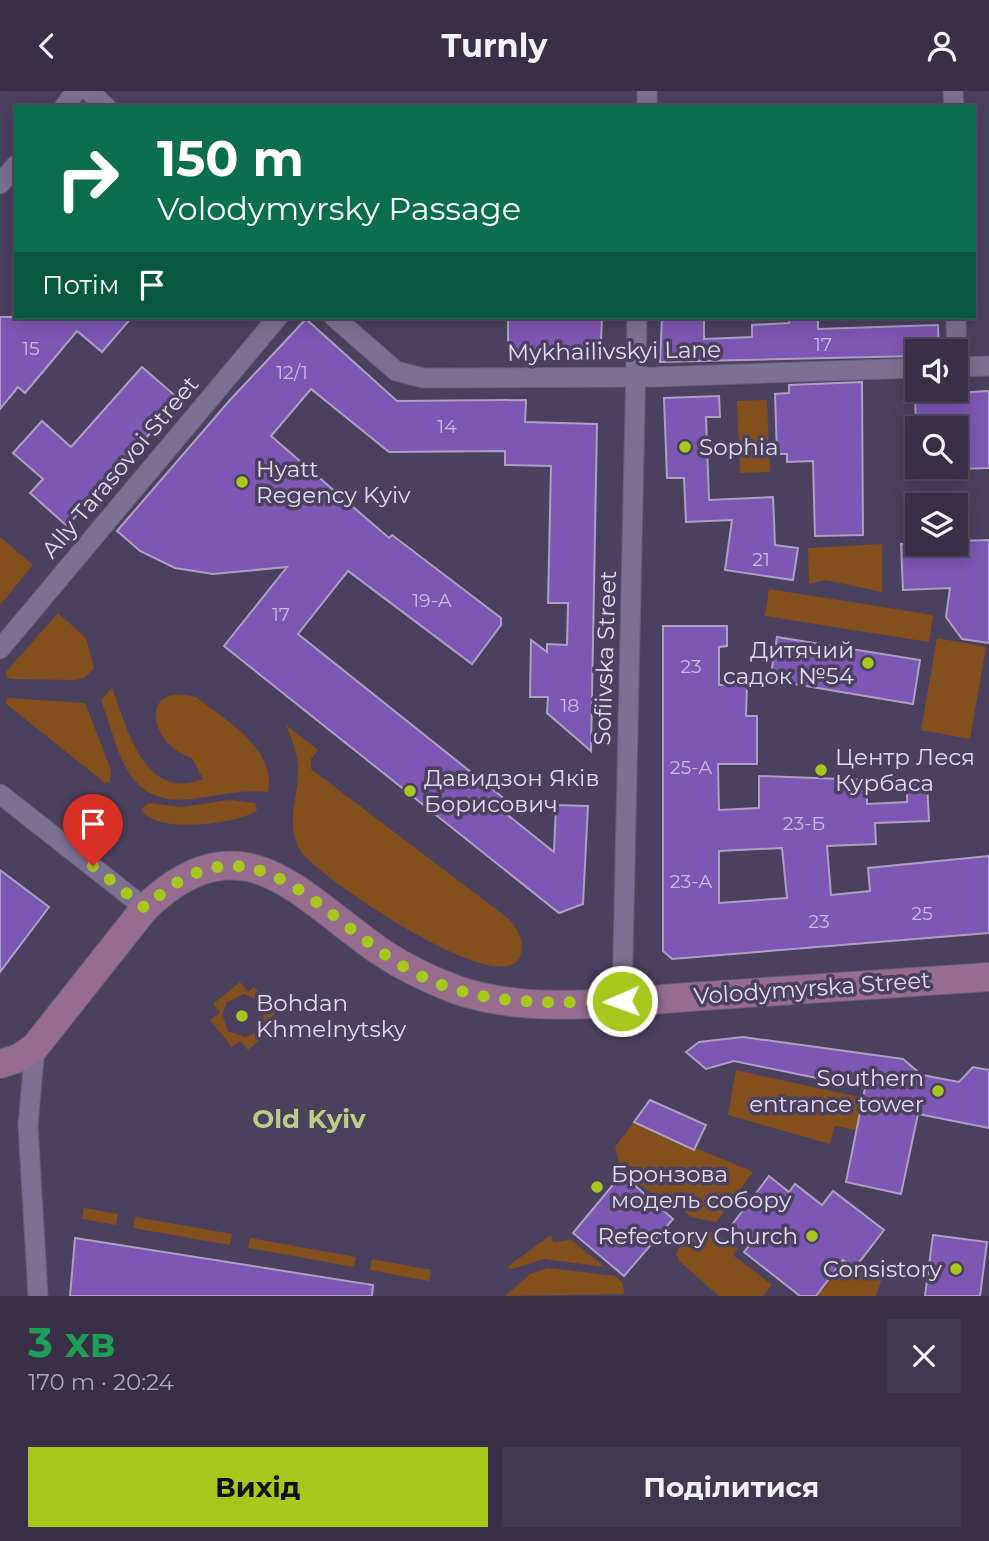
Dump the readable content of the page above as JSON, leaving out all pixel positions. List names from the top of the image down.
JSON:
{
  "streets": {
    "main road": ["Volodymyrska Street"],
    "street": ["Mykhailivskyi Lane", "Ally Tarasovoi Street", "Sofiivska Street"]
  },
  "crossings": [
    ["Mykhailivskyi Lane", "Sofiivska Street"],
    ["Sofiivska Street", "Volodymyrska Street"]
  ],
  "districts": ["Old Kyiv"],
  "places": [
    "Sophia",
    "Hyatt Regency Kyiv",
    "Дитячий садок №54",
    "Центр Леся Курбаса",
    "Давидзон Яків Борисович",
    "Bohdan Khmelnytsky",
    "Southern entrance tower",
    "Бронзова модель собору",
    "Refectory Church",
    "Consistory"
  ],
  "house_numbers": [
    "17",
    "15",
    "12/1",
    "14",
    "21",
    "19-А",
    "17",
    "23",
    "18",
    "25-А",
    "23-Б",
    "23-А",
    "25",
    "23"
  ],
  "page": {
    "header": "Turnly",
    "turn": ["150 m", "Volodymyrsky Passage"],
    "then": "Потім",
    "heading": ["3 хв", "170 m · 20:24"],
    "buttons": ["Вихід", "Поділитися"]
  }
}
